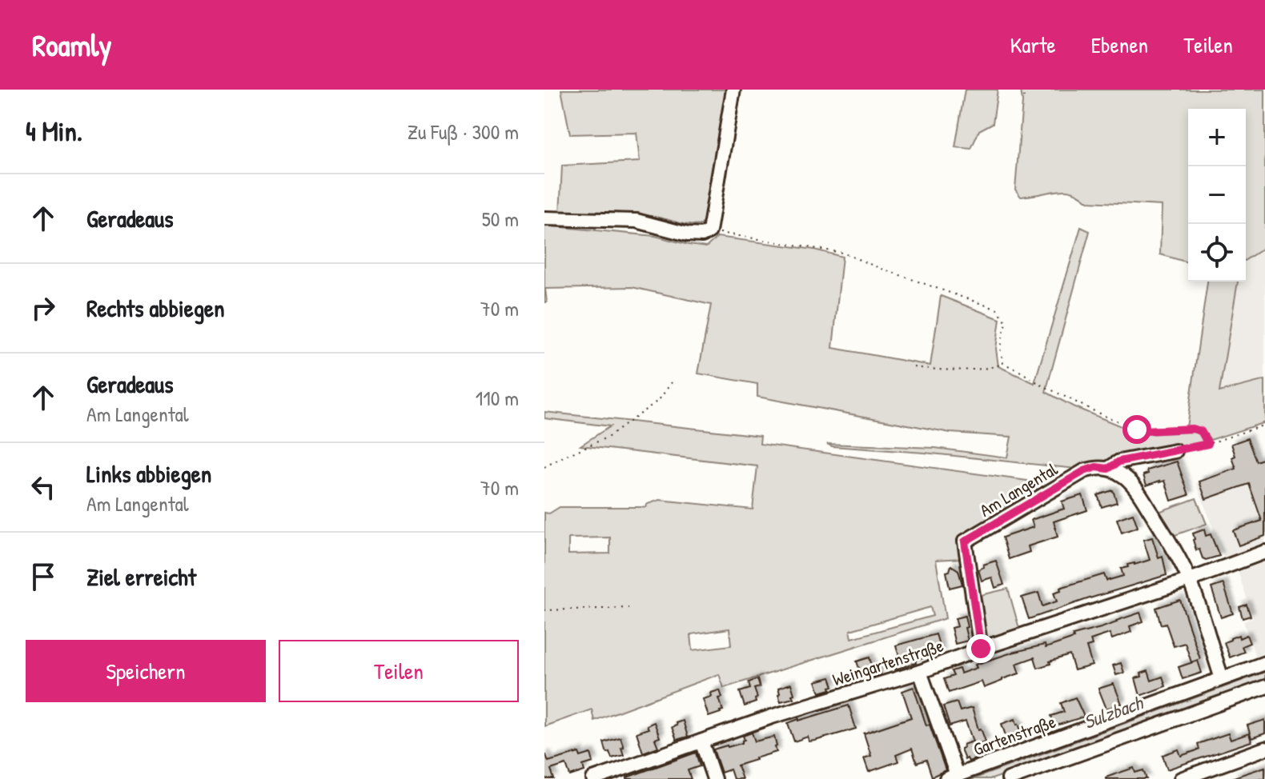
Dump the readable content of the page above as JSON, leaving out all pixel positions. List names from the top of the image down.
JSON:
{
  "streets": {
    "street": ["Am Langental", "Weingartenstraße", "Gartenstraße"]
  },
  "crossings": [
    ["Am Langental", "Weingartenstraße"],
    ["Weingartenstraße", "Gartenstraße"]
  ],
  "water": ["Sulzbach"],
  "page": {
    "header": "Roamly",
    "nav": ["Karte", "Ebenen", "Teilen"],
    "heading": ["4 Min.", "Zu Fuß · 300 m"],
    "map_buttons": ["+", "−"],
    "list": [
      ["Geradeaus", "50 m"],
      ["Rechts abbiegen", "70 m"],
      ["Geradeaus", "Am Langental", "110 m"],
      ["Links abbiegen", "Am Langental", "70 m"],
      "Ziel erreicht"
    ],
    "buttons": ["Speichern", "Teilen"]
  }
}
